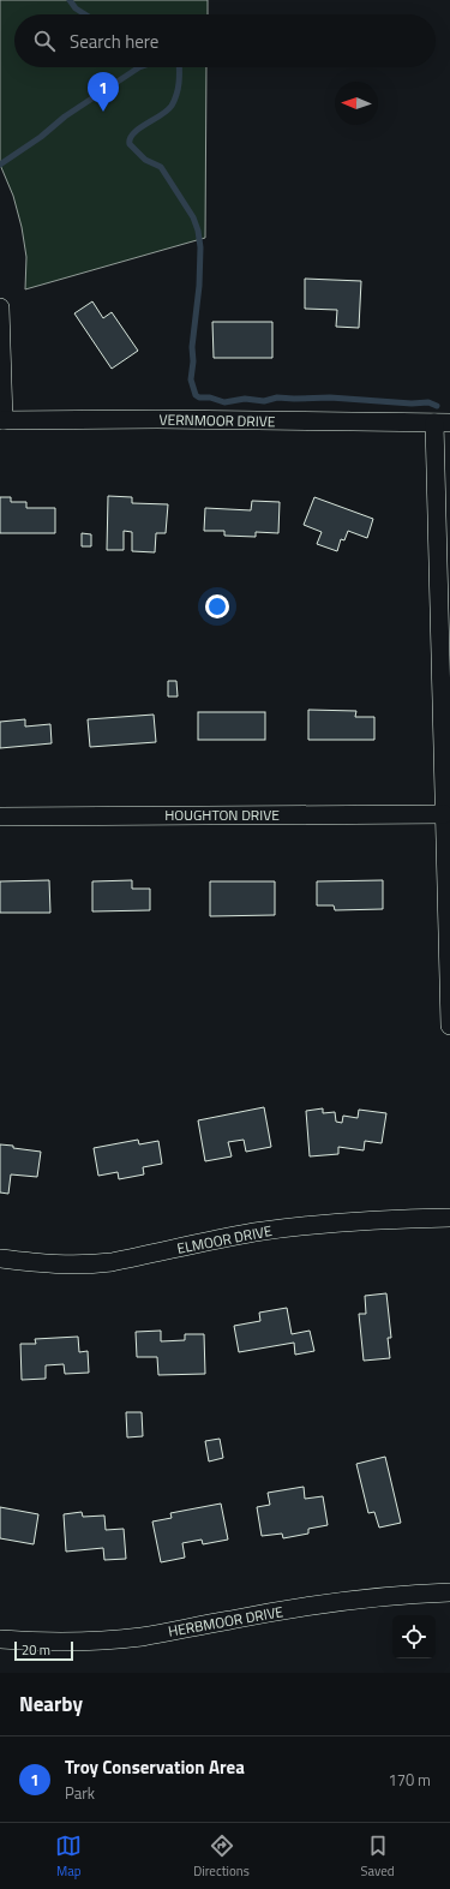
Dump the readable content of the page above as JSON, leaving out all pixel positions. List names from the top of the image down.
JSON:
{
  "streets": {
    "street": [
      "VERNMOOR DRIVE",
      "HOUGHTON DRIVE",
      "ELMOOR DRIVE",
      "HERBMOOR DRIVE"
    ]
  },
  "scale_bar": "20 m",
  "north": "left",
  "page": {
    "search": "Search here",
    "pins": "1",
    "scale": "20 m",
    "heading": "Nearby",
    "list": [
      {
        "mark": "1",
        "name": "Troy Conservation Area",
        "note": "Park",
        "value": "170 m"
      }
    ],
    "nav": ["Map", "Directions", "Saved"]
  }
}
